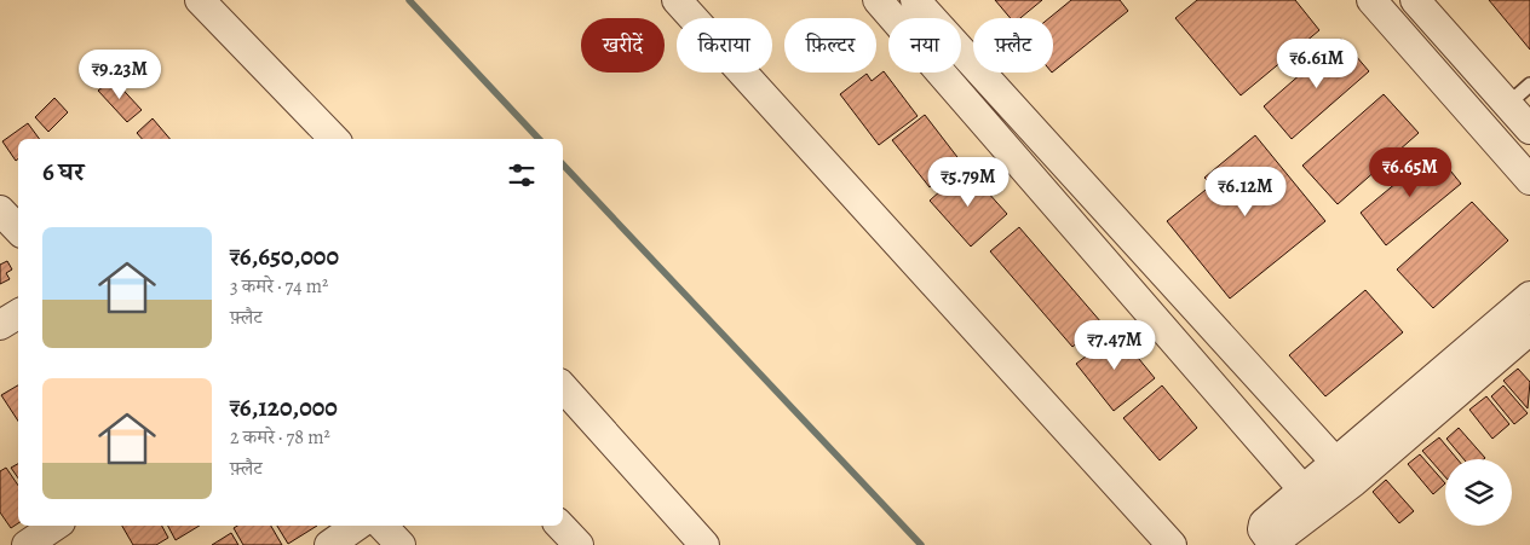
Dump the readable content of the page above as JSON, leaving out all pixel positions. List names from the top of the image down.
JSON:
{
  "page": {
    "chip": [
      "खरीदें",
      "किराया",
      "फ़िल्टर",
      "नया",
      "फ़्लैट"
    ],
    "price": [
      "₹6.61M",
      "₹9.23M",
      "₹6.65M",
      "₹5.79M",
      "₹6.12M",
      "₹7.47M"
    ],
    "heading": "6 घर",
    "list": [
      {
        "name": "₹6,650,000",
        "note": "3 कमरे · 74 m² · फ़्लैट"
      },
      {
        "name": "₹6,120,000",
        "note": "2 कमरे · 78 m² · फ़्लैट"
      }
    ]
  }
}
